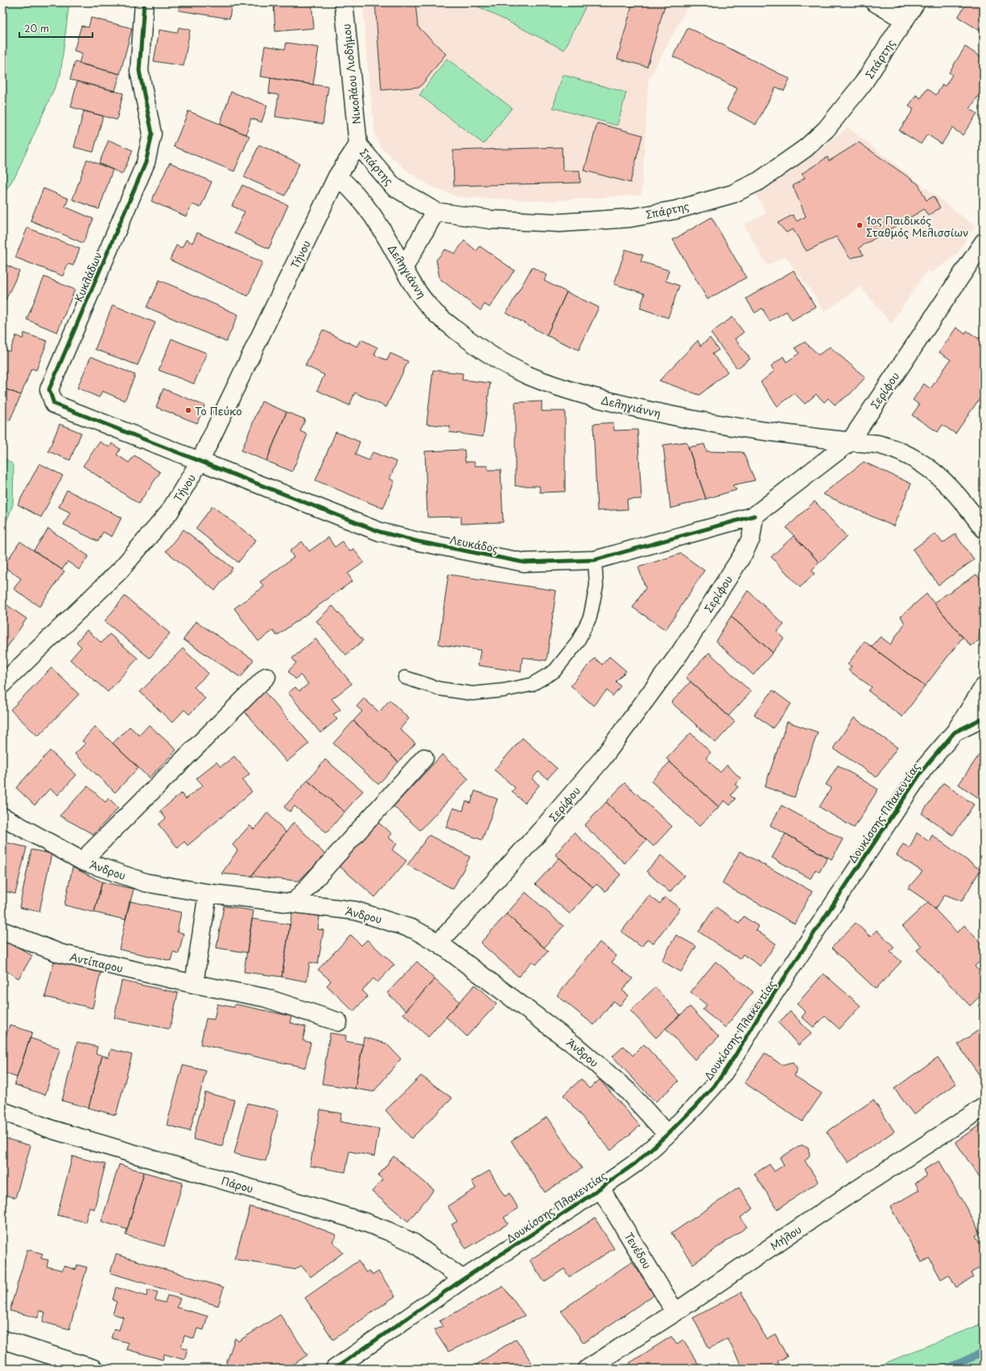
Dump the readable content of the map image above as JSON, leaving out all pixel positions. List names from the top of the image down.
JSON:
{
  "streets": {
    "street": [
      "Σπάρτης",
      "Νικολάου Λιοδήμου",
      "Τήνου",
      "Δεληγιάννη",
      "Κυκλάδων",
      "Σερίφου",
      "Λευκάδος",
      "Δουκίσσης Πλακεντίας",
      "Άνδρου",
      "Αντίπαρου",
      "Πάρου",
      "Μήλου",
      "Τενέδου"
    ]
  },
  "crossings": [
    ["Σπάρτης", "Νικολάου Λιοδήμου"],
    ["Σπάρτης", "Τήνου"],
    ["Νικολάου Λιοδήμου", "Τήνου"],
    ["Τήνου", "Δεληγιάννη"],
    ["Τήνου", "Κυκλάδων"],
    ["Τήνου", "Λευκάδος"],
    ["Δεληγιάννη", "Σερίφου"],
    ["Κυκλάδων", "Λευκάδος"],
    ["Σερίφου", "Λευκάδος"],
    ["Σερίφου", "Άνδρου"],
    ["Δουκίσσης Πλακεντίας", "Άνδρου"],
    ["Δουκίσσης Πλακεντίας", "Πάρου"],
    ["Δουκίσσης Πλακεντίας", "Τενέδου"],
    ["Μήλου", "Τενέδου"]
  ],
  "places": ["1ος Παιδικός Σταθμός Μελισσίων", "Το Πεύκο"],
  "scale_bar": "20 m"
}
